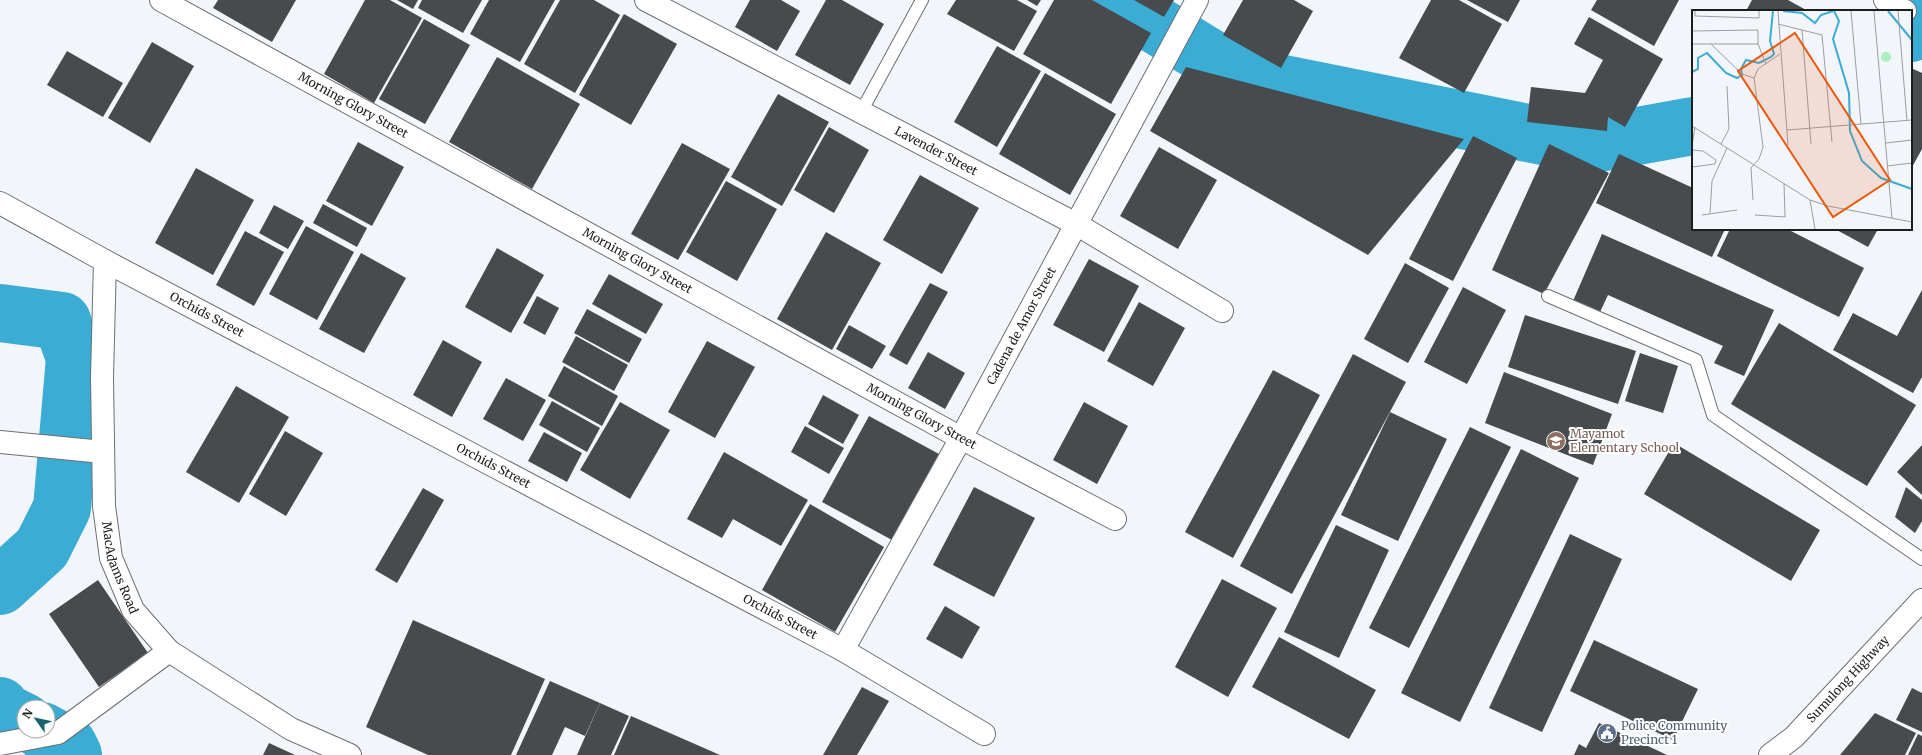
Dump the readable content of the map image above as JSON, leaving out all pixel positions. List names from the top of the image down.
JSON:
{
  "streets": {
    "street": [
      "Morning Glory Street",
      "Lavender Street",
      "Orchids Street",
      "Cadena de Amor Street",
      "MacAdams Road",
      "Sumulong Highway"
    ]
  },
  "crossings": [
    ["Morning Glory Street", "Cadena de Amor Street"],
    ["Lavender Street", "Cadena de Amor Street"],
    ["Orchids Street", "Cadena de Amor Street"],
    ["Orchids Street", "MacAdams Road"]
  ],
  "places": {
    "school or university": ["Mayamot Elementary School"],
    "public building": ["Police Community Precinct 1"]
  },
  "north": "top left"
}
